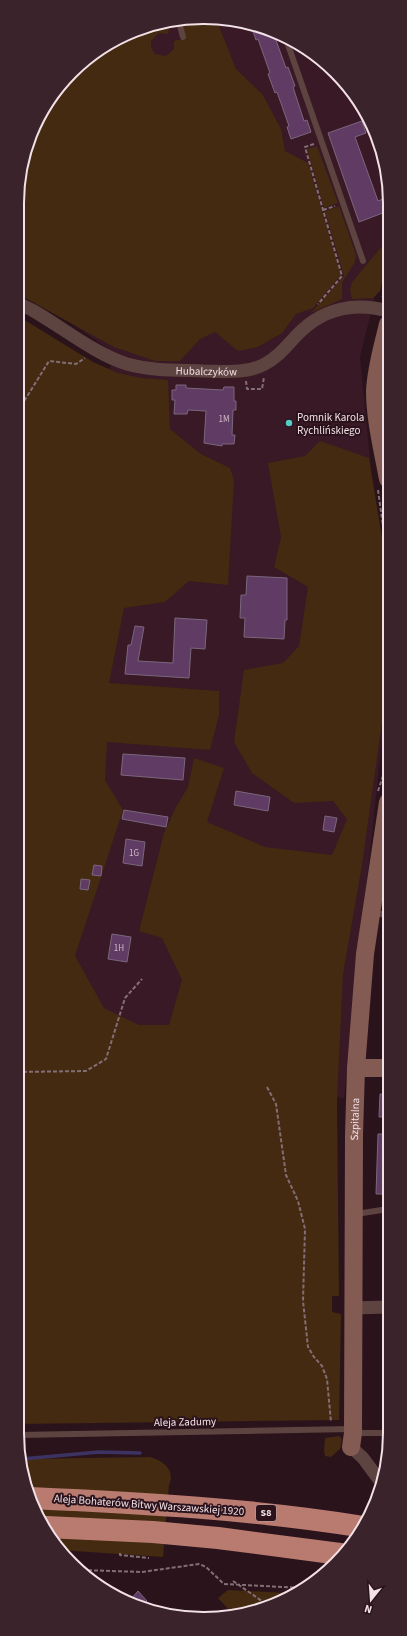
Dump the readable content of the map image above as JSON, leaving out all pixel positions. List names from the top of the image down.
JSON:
{
  "streets": {
    "highway": ["Aleja Bohaterów Bitwy Warszawskiej 1920", "S8"],
    "street": ["Hubalczyków", "Szpitalna"],
    "lane": ["Aleja Zadumy"]
  },
  "crossings": [
    ["Szpitalna", "Aleja Zadumy"]
  ],
  "places": ["Pomnik Karola Rychlińskiego"],
  "house_numbers": ["1M", "1G", "1H"],
  "north": "bottom"
}
